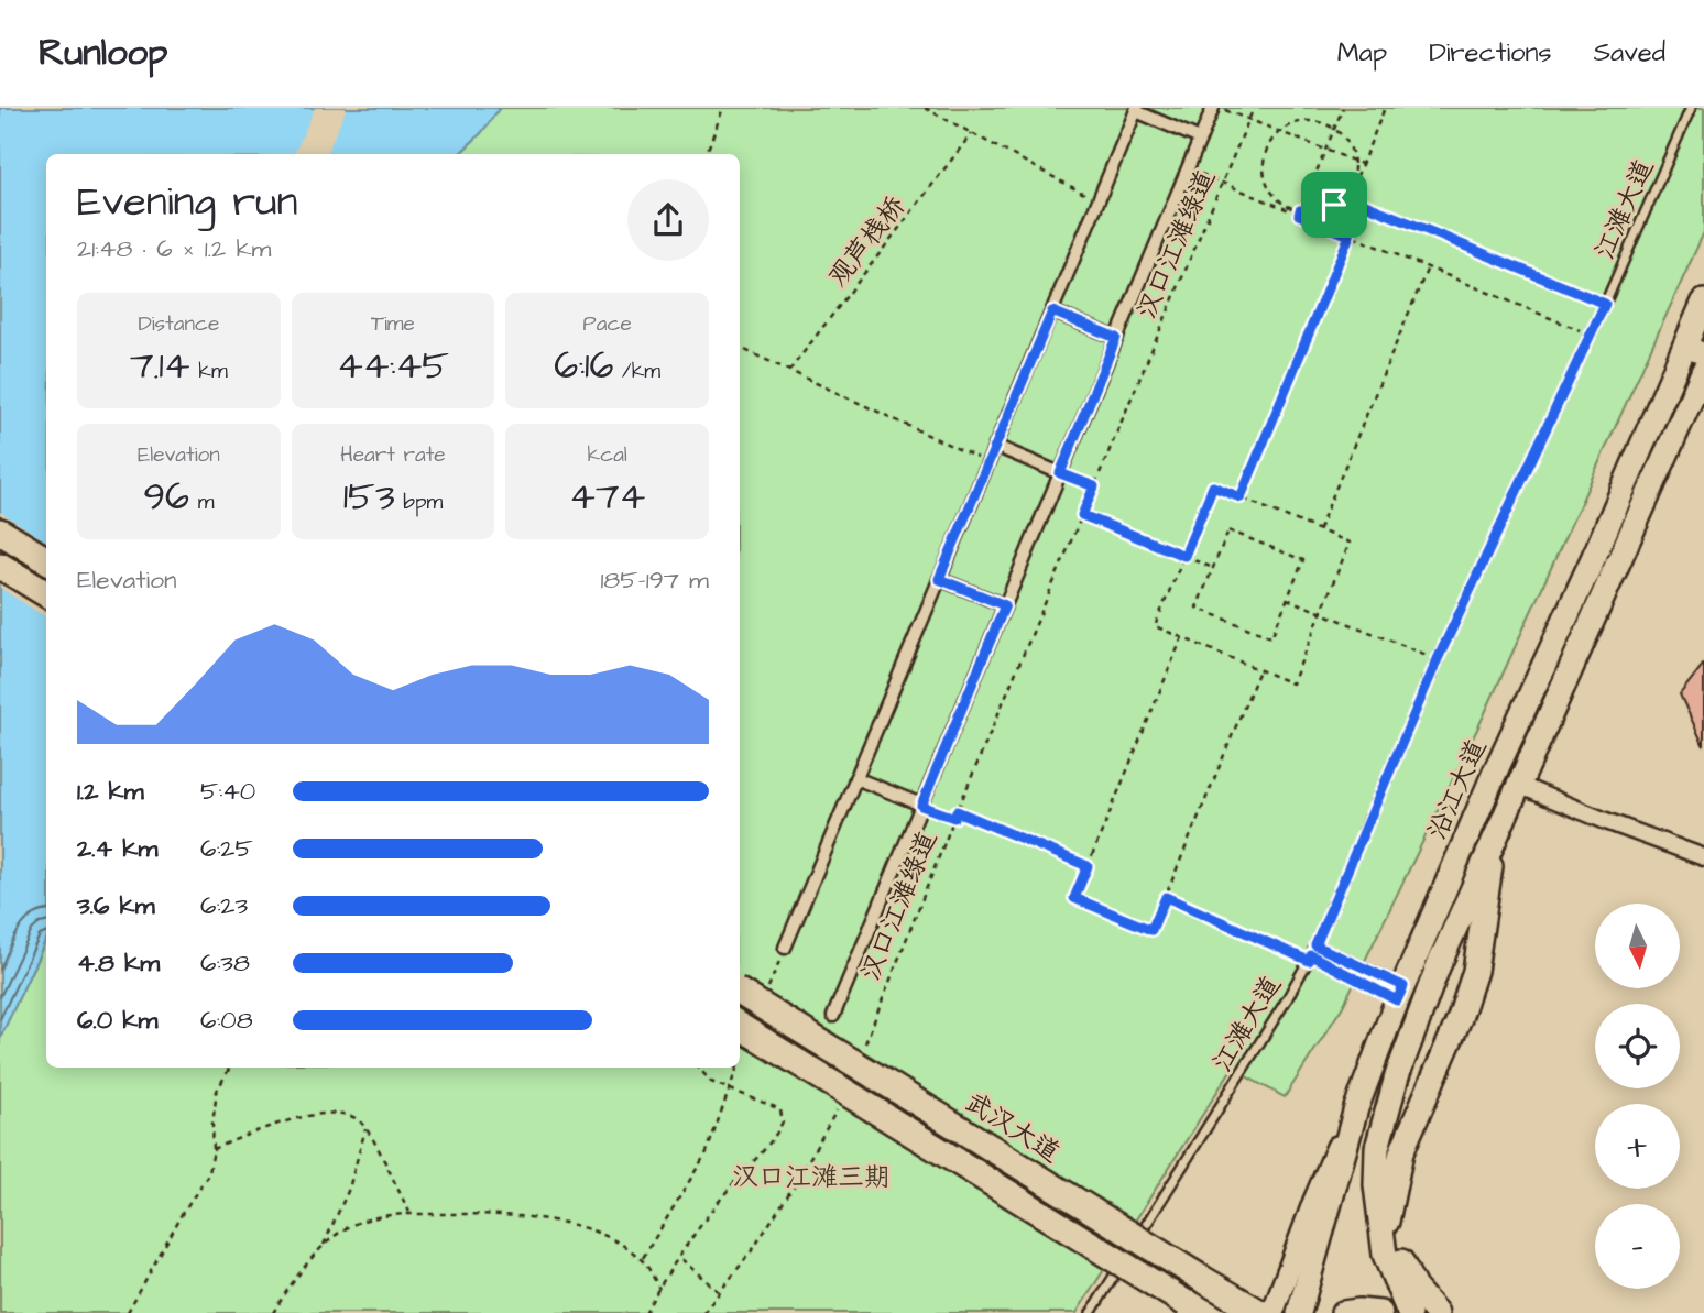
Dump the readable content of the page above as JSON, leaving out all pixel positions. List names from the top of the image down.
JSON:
{
  "streets": {
    "highway": ["武汉大道"],
    "main road": ["沿江大道"],
    "lane": ["江滩大道"],
    "path": ["观芦栈桥", "汉口江滩绿道"]
  },
  "parks": ["汉口江滩三期"],
  "north": "bottom",
  "page": {
    "header": "Runloop",
    "nav": ["Map", "Directions", "Saved"],
    "heading": ["Evening run", "21:48 · 6 × 1.2 km"],
    "stats": [
      ["Distance", "7.14 km"],
      ["Time", "44:45"],
      ["Pace", "6:16 /km"],
      ["Elevation", "96 m"],
      ["Heart rate", "153 bpm"],
      ["kcal", "474"]
    ],
    "chart": ["Elevation", "185–197 m"],
    "list": [
      {
        "name": "1.2 km",
        "note": "5:40"
      },
      {
        "name": "2.4 km",
        "note": "6:25"
      },
      {
        "name": "3.6 km",
        "note": "6:23"
      },
      {
        "name": "4.8 km",
        "note": "6:38"
      },
      {
        "name": "6.0 km",
        "note": "6:08"
      }
    ],
    "map_buttons": ["+", "−"]
  }
}
